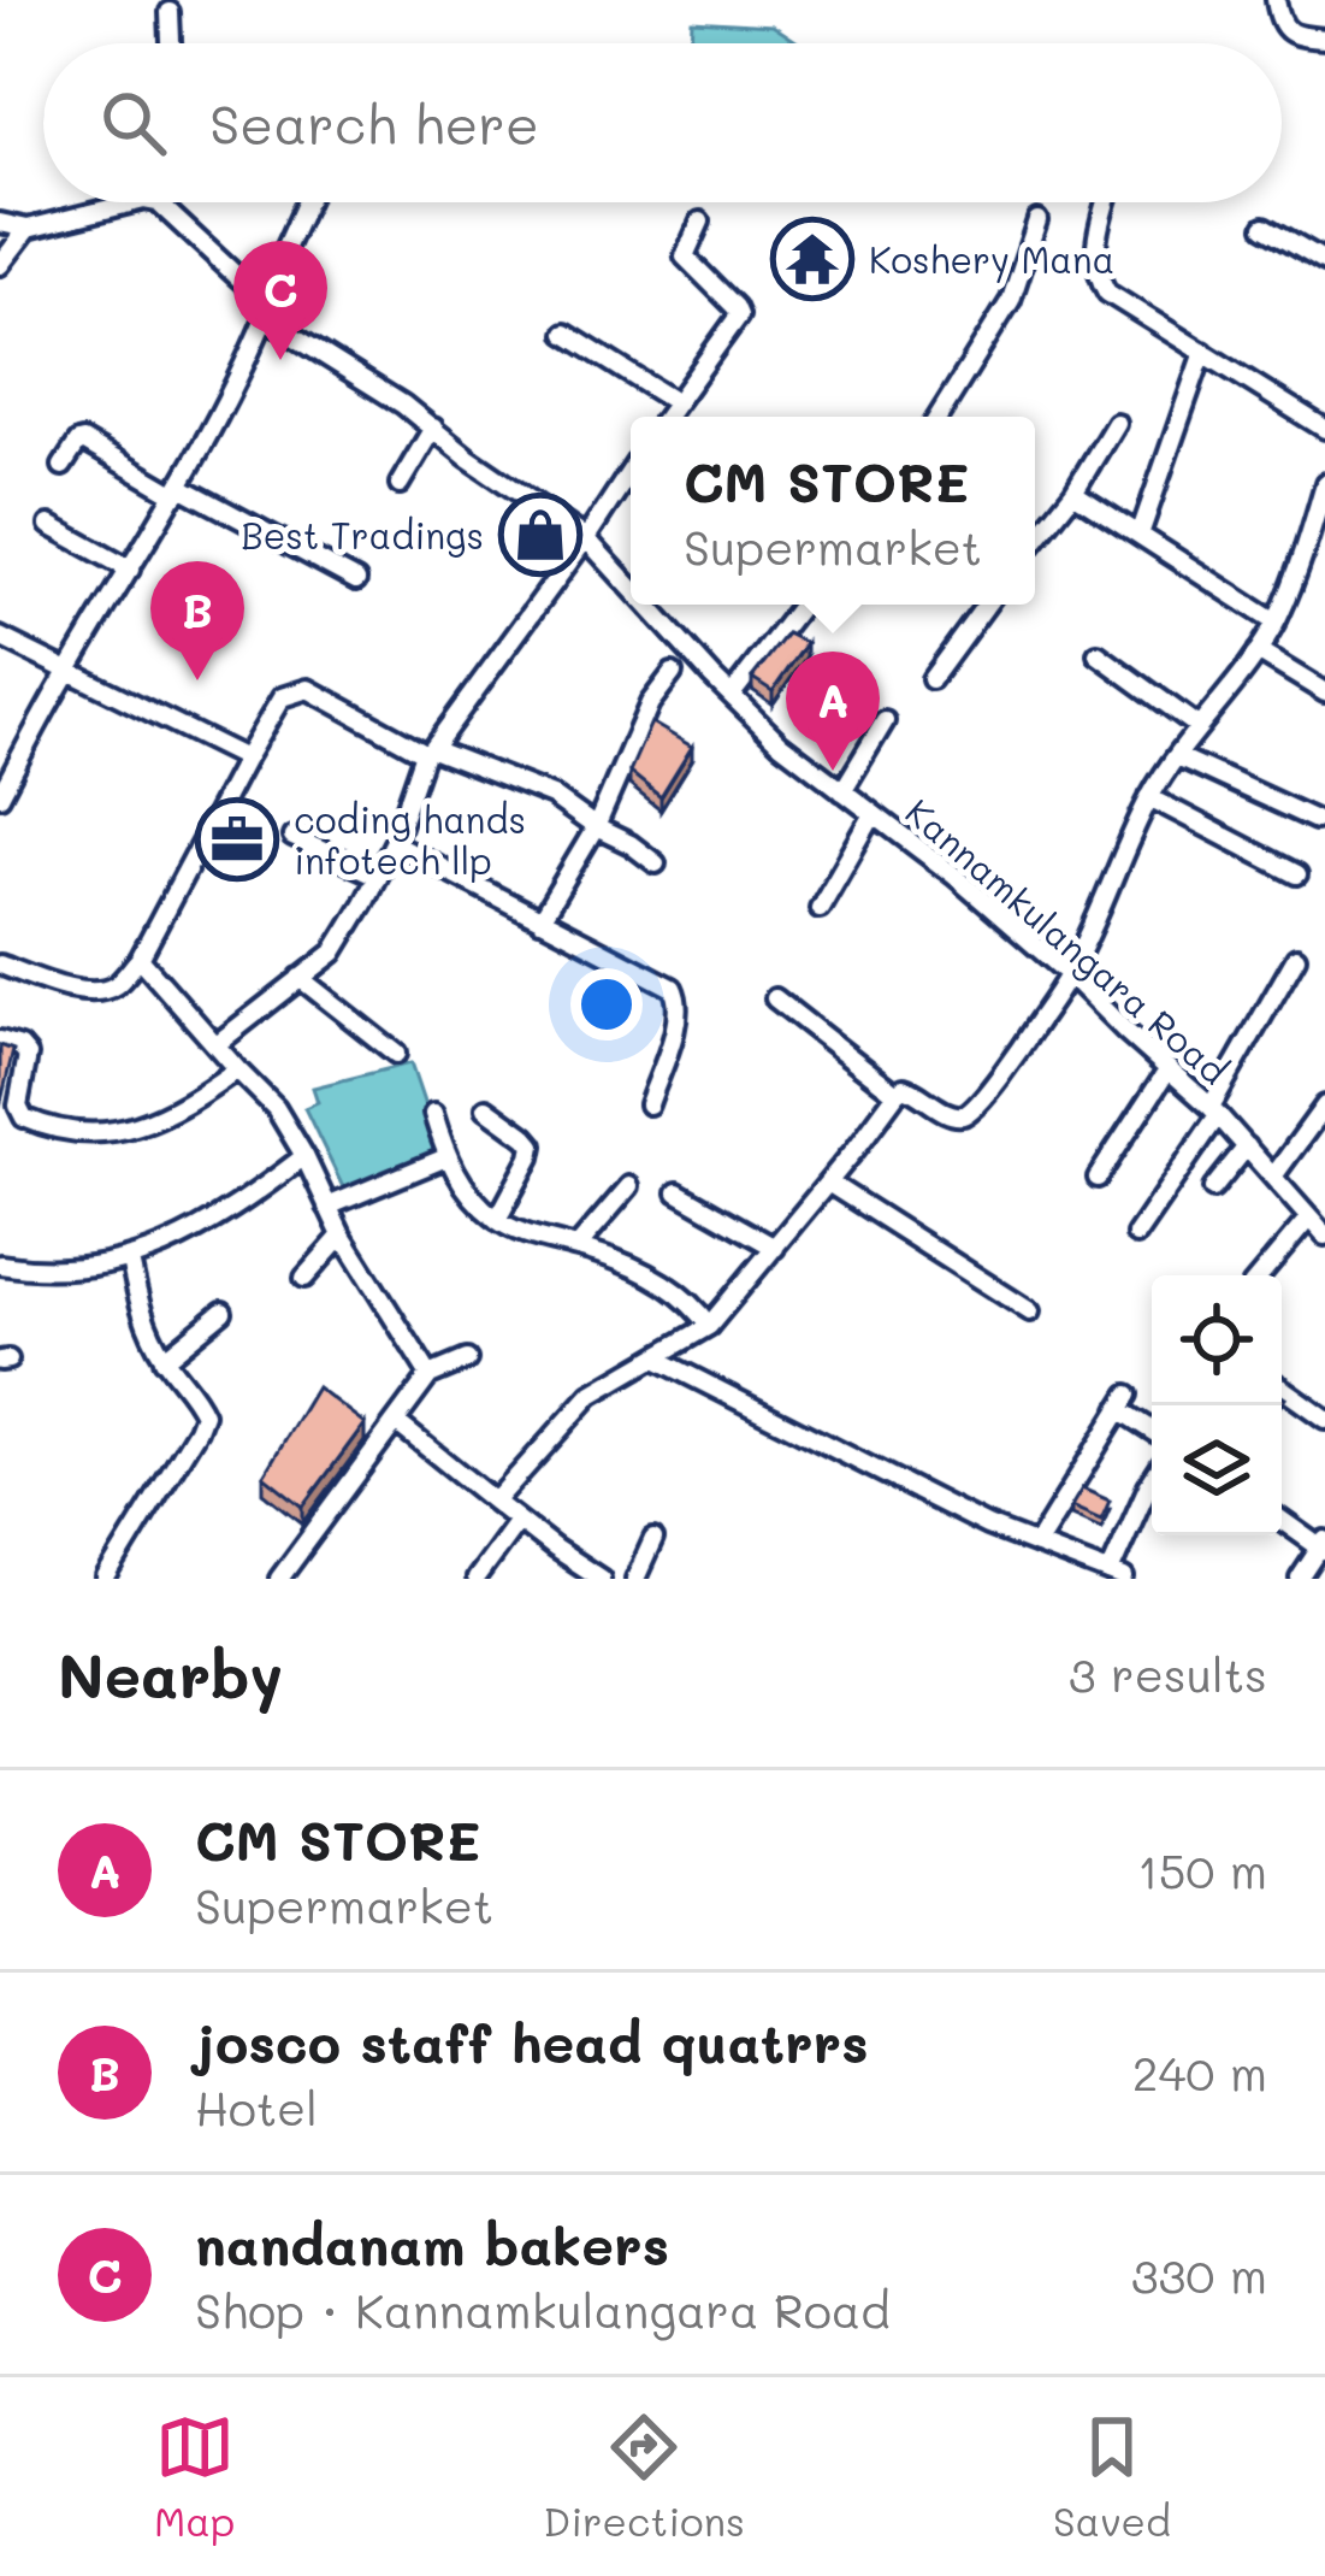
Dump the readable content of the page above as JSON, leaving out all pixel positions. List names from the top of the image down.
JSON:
{
  "streets": {
    "street": ["Kannamkulangara Road"]
  },
  "places": {
    "temple": ["Koshery Mana"],
    "shop": ["Best Tradings"],
    "office": ["coding hands infotech llp"]
  },
  "page": {
    "search": "Search here",
    "pins": ["C", "B", "A"],
    "popup": ["CM STORE", "Supermarket"],
    "heading": ["Nearby", "3 results"],
    "list": [
      {
        "mark": "A",
        "name": "CM STORE",
        "note": "Supermarket",
        "value": "150 m"
      },
      {
        "mark": "B",
        "name": "josco staff head quatrrs",
        "note": "Hotel",
        "value": "240 m"
      },
      {
        "mark": "C",
        "name": "nandanam bakers",
        "note": "Shop · Kannamkulangara Road",
        "value": "330 m"
      }
    ],
    "nav": ["Map", "Directions", "Saved"]
  }
}
